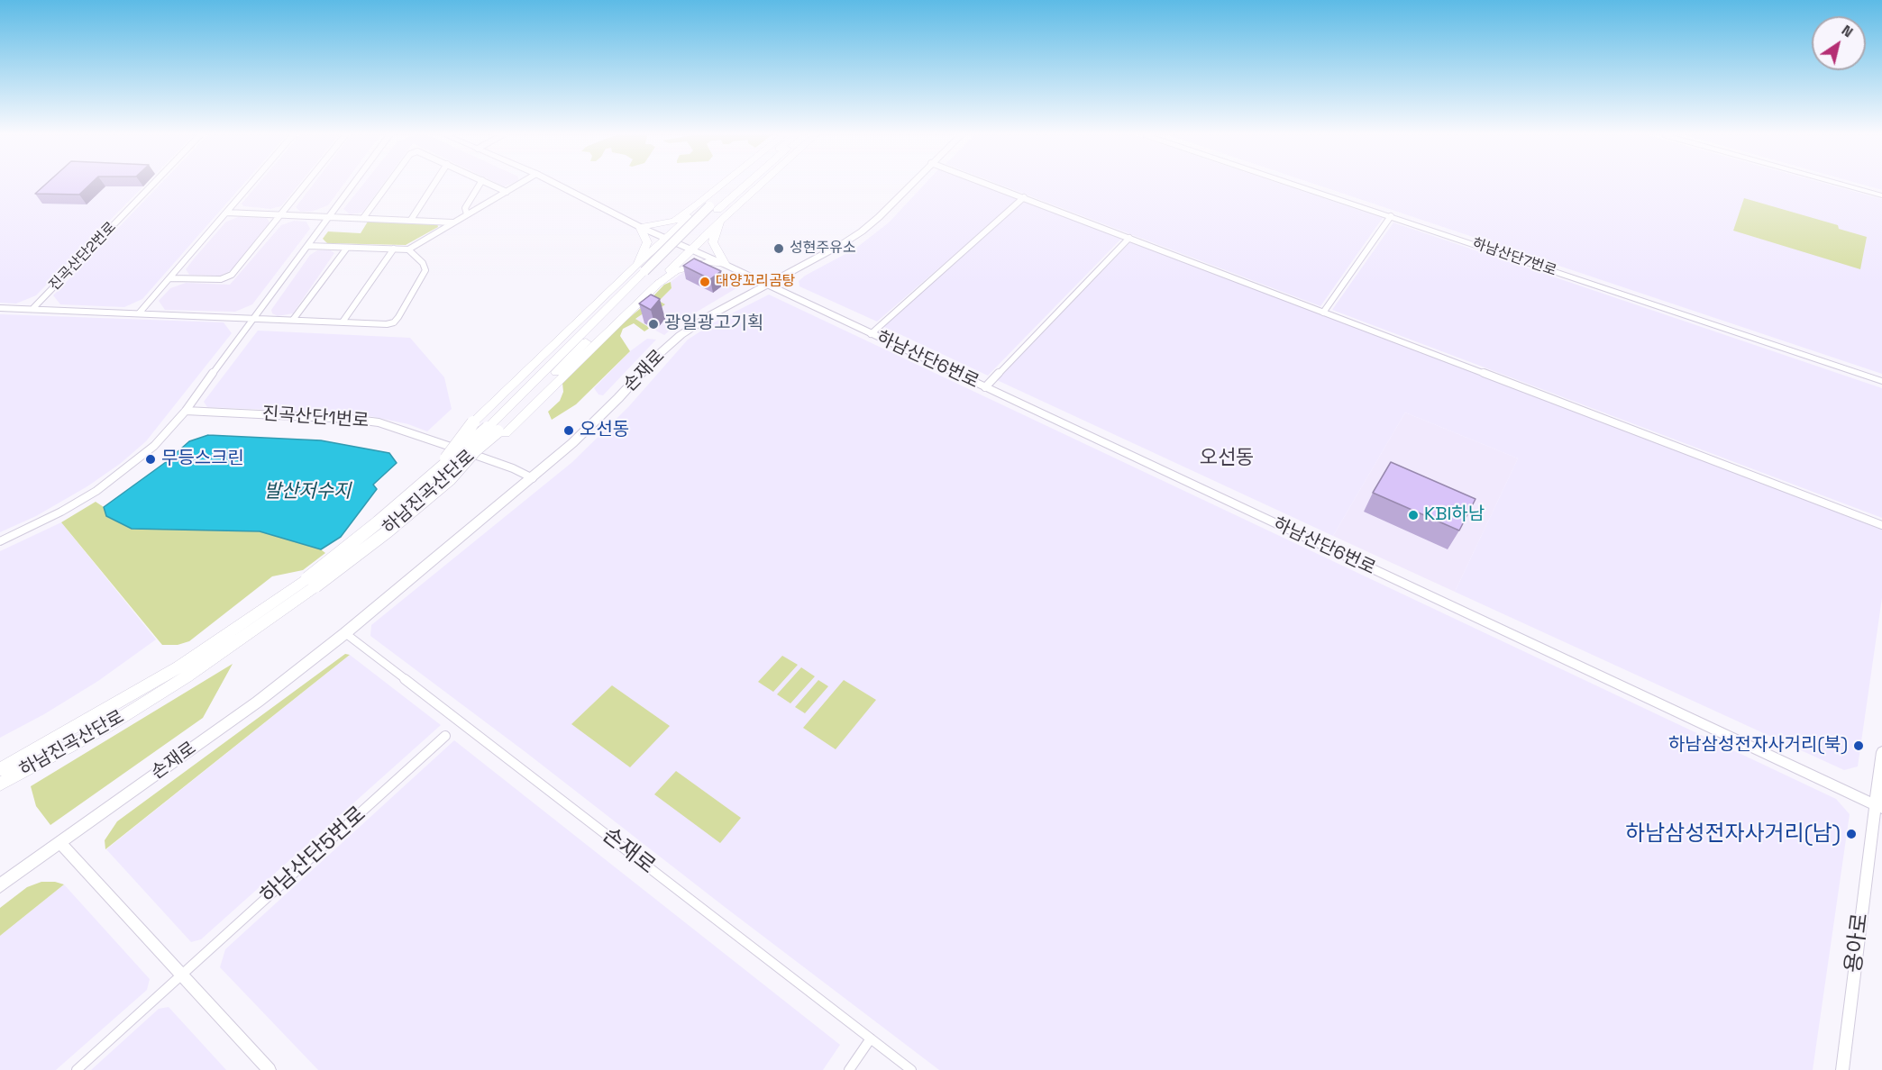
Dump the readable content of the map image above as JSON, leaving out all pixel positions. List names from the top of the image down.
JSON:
{
  "streets": {
    "highway": ["하남진곡산단로"],
    "main road": ["손재로"],
    "street": [
      "진곡산단2번로",
      "하남산단7번로",
      "하남산단6번로",
      "진곡산단1번로",
      "하남산단5번로",
      "용아로"
    ]
  },
  "crossings": [
    ["하남산단6번로", "손재로"],
    ["하남산단6번로", "용아로"],
    ["손재로", "진곡산단1번로"]
  ],
  "districts": ["오선동"],
  "water": ["발산저수지"],
  "places": [
    "성현주유소",
    "대양꼬리곰탕",
    "광일광고기획",
    "오선동",
    "무등스크린",
    "KBI하남",
    "하남삼성전자사거리(북)",
    "하남삼성전자사거리(남)"
  ],
  "north": "top right"
}
